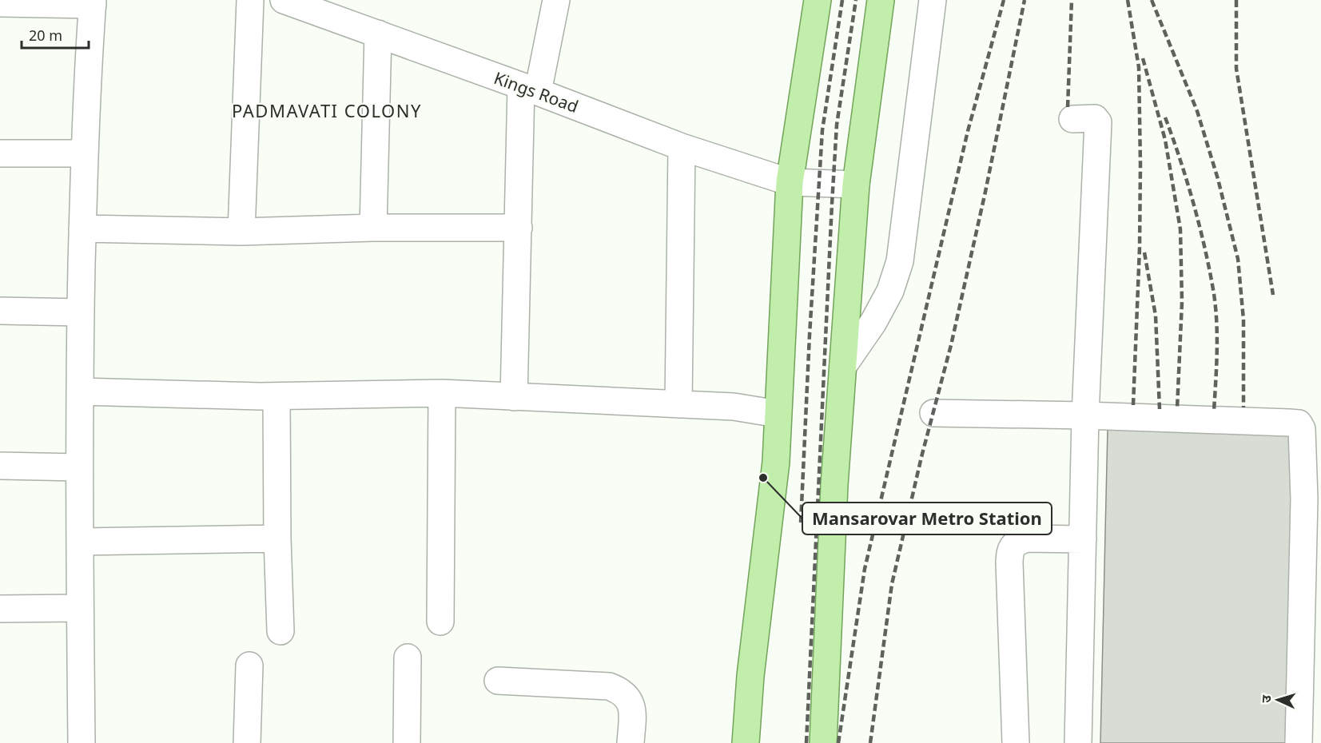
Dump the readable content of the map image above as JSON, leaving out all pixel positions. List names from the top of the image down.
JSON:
{
  "streets": {
    "street": ["Kings Road"]
  },
  "districts": ["PADMAVATI COLONY"],
  "places": ["Mansarovar Metro Station"],
  "scale_bar": "20 m",
  "north": "left"
}
